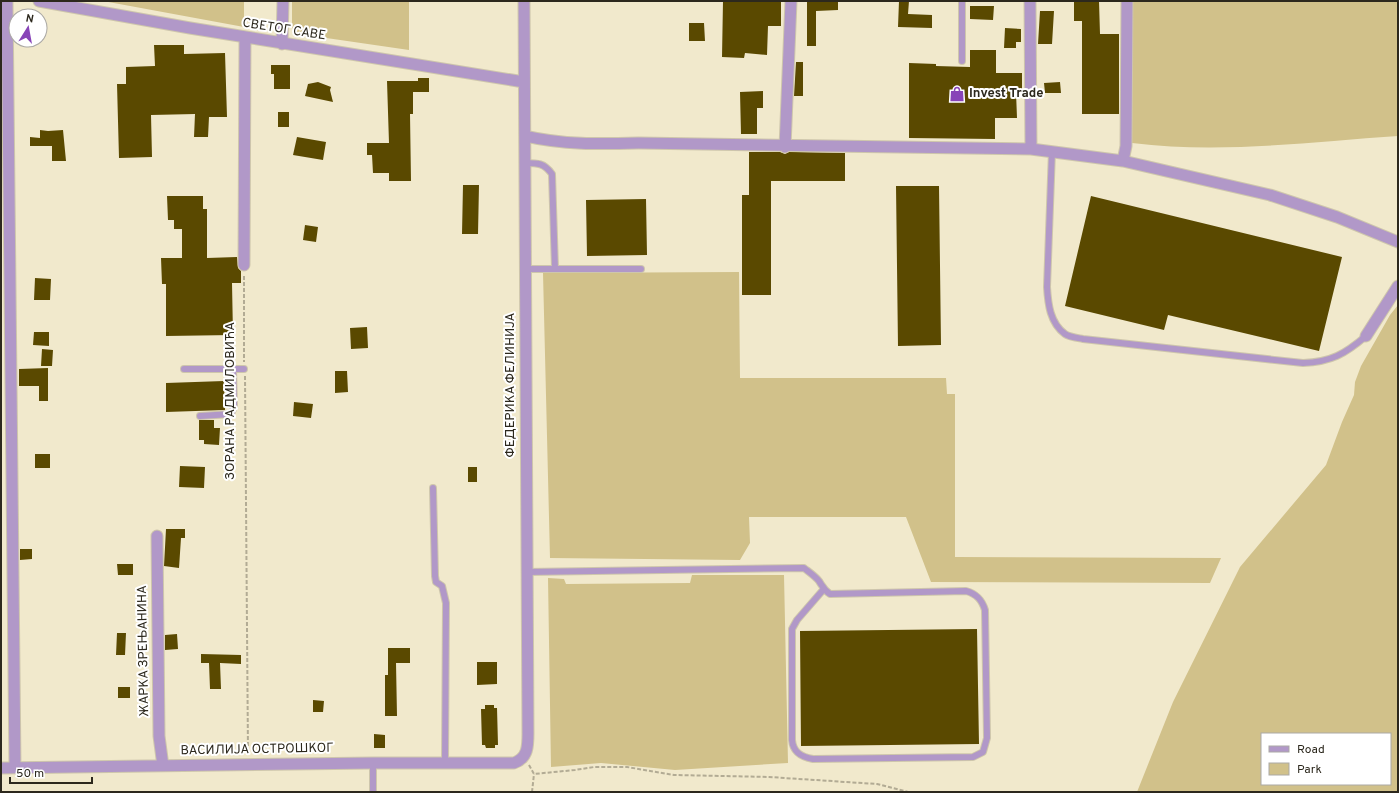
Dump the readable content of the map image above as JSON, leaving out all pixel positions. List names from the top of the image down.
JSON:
{
  "streets": {
    "street": [
      "СВЕТОГ САВЕ",
      "ФЕДЕРИКА ФЕЛИНИЈА",
      "ЖАРКА ЗРЕЊАНИНА",
      "ВАСИЛИЈА ОСТРОШКОГ"
    ],
    "path": ["ЗОРАНА РАДМИЛОВИЋА"]
  },
  "crossings": [
    ["СВЕТОГ САВЕ", "ФЕДЕРИКА ФЕЛИНИЈА"],
    ["ФЕДЕРИКА ФЕЛИНИЈА", "ВАСИЛИЈА ОСТРОШКОГ"],
    ["ЗОРАНА РАДМИЛОВИЋА", "ВАСИЛИЈА ОСТРОШКОГ"],
    ["ЖАРКА ЗРЕЊАНИНА", "ВАСИЛИЈА ОСТРОШКОГ"]
  ],
  "places": {
    "shop": ["Invest Trade"]
  },
  "legend": ["Road", "Park"],
  "scale_bar": "50 m",
  "north": "top"
}
